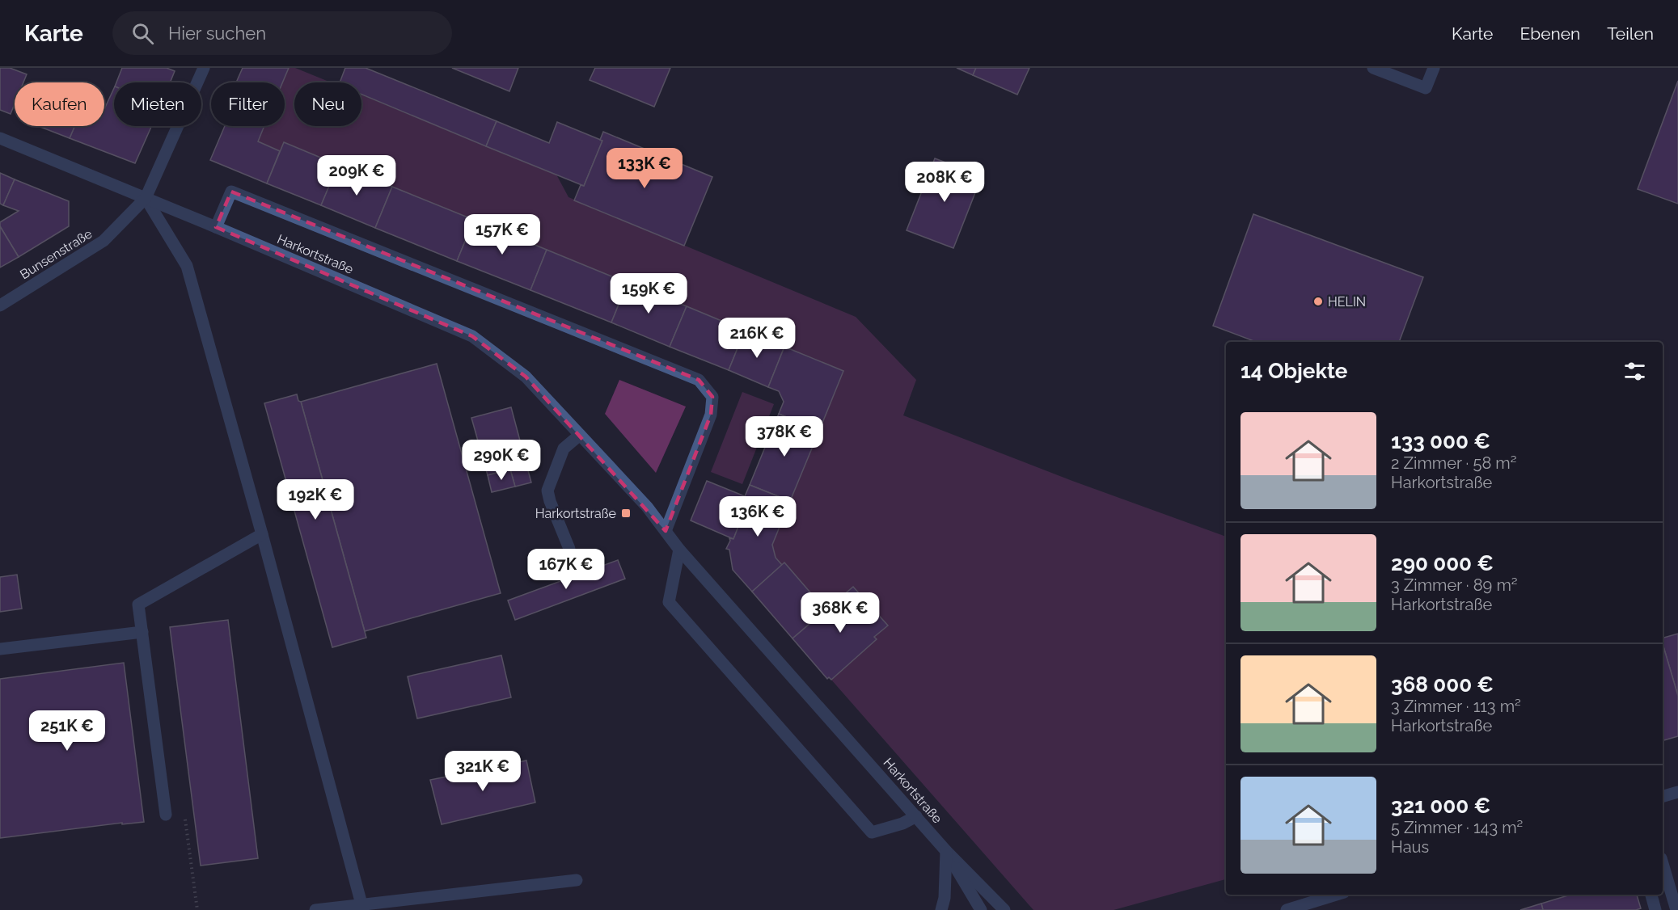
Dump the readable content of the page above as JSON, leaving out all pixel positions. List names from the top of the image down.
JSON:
{
  "streets": {
    "street": ["Bunsenstraße", "Harkortstraße"]
  },
  "crossings": [
    ["Bunsenstraße", "Harkortstraße"]
  ],
  "places": {
    "other": ["HELIN"],
    "transit": ["Harkortstraße"]
  },
  "page": {
    "header": "Karte",
    "search": "Hier suchen",
    "nav": ["Karte", "Ebenen", "Teilen"],
    "chip": [
      "Kaufen",
      "Mieten",
      "Filter",
      "Neu"
    ],
    "price": [
      "133K €",
      "209K €",
      "208K €",
      "157K €",
      "159K €",
      "216K €",
      "378K €",
      "290K €",
      "192K €",
      "136K €",
      "167K €",
      "368K €",
      "251K €",
      "321K €"
    ],
    "heading": "14 Objekte",
    "list": [
      {
        "name": "133 000 €",
        "note": "2 Zimmer · 58 m² · Harkortstraße"
      },
      {
        "name": "290 000 €",
        "note": "3 Zimmer · 89 m² · Harkortstraße"
      },
      {
        "name": "368 000 €",
        "note": "3 Zimmer · 113 m² · Harkortstraße"
      },
      {
        "name": "321 000 €",
        "note": "5 Zimmer · 143 m² · Haus"
      }
    ]
  }
}
